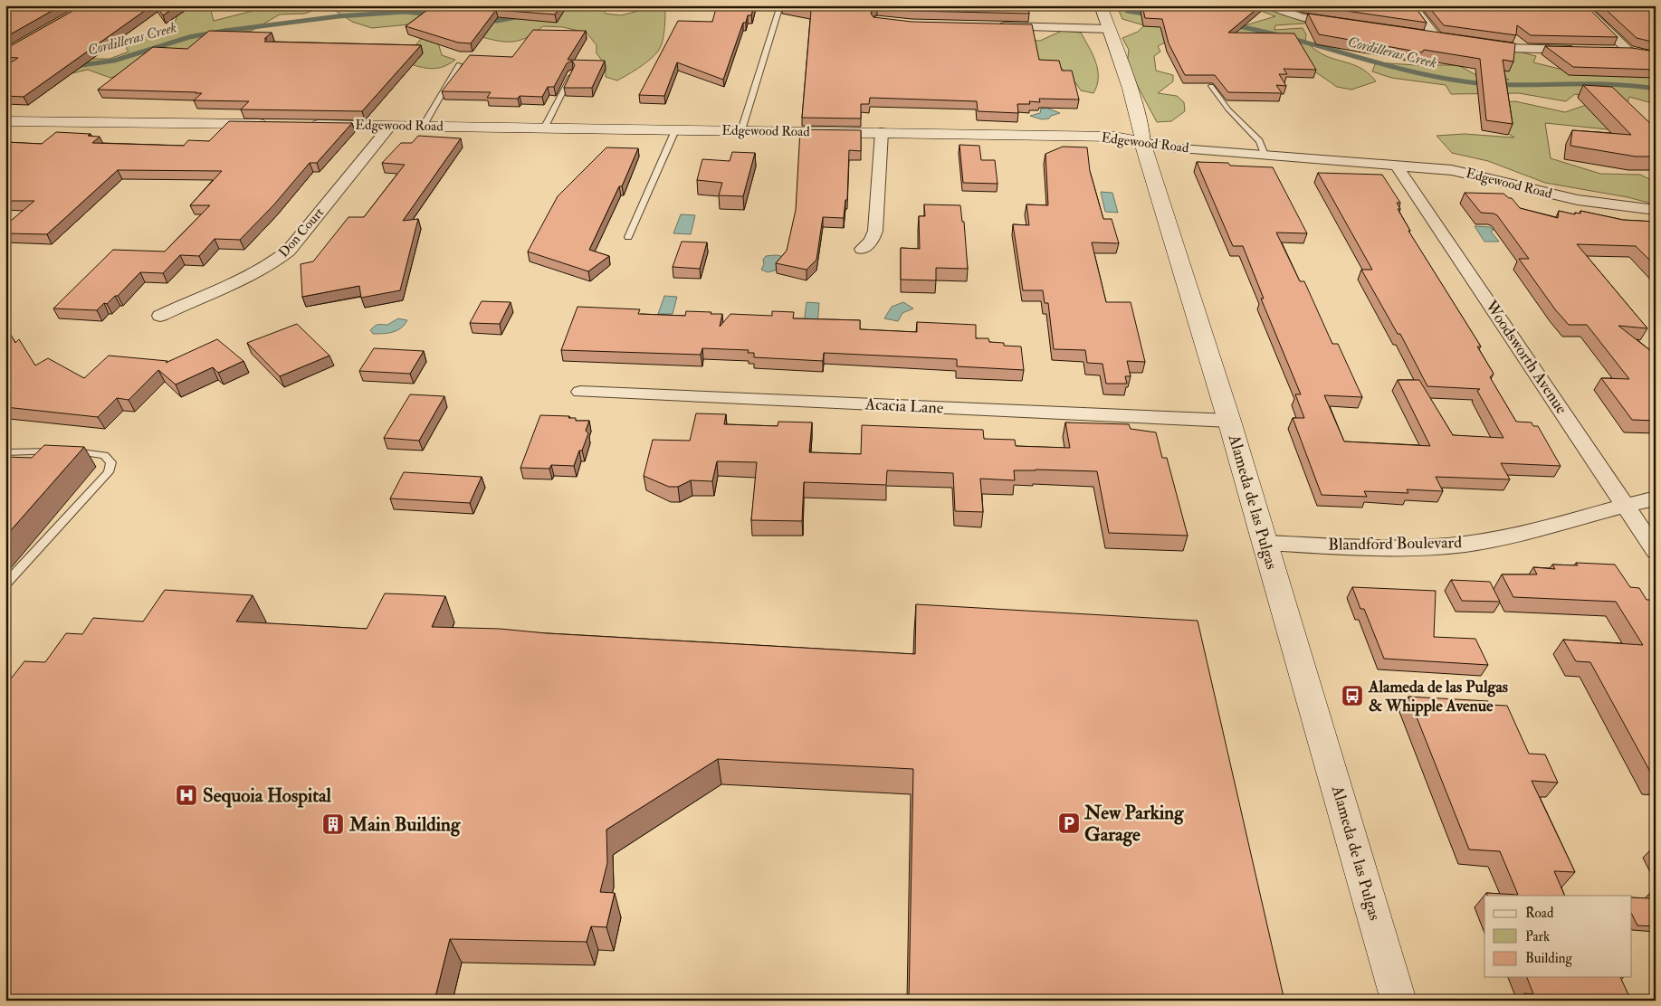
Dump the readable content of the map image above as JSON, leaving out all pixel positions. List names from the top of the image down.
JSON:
{
  "streets": {
    "main road": ["Edgewood Road", "Alameda de las Pulgas"],
    "street": [
      "Don Court",
      "Woodsworth Avenue",
      "Acacia Lane",
      "Blandford Boulevard"
    ]
  },
  "crossings": [
    ["Edgewood Road", "Don Court"],
    ["Edgewood Road", "Woodsworth Avenue"],
    ["Edgewood Road", "Alameda de las Pulgas"],
    ["Woodsworth Avenue", "Blandford Boulevard"],
    ["Acacia Lane", "Alameda de las Pulgas"],
    ["Alameda de las Pulgas", "Blandford Boulevard"]
  ],
  "water": ["Cordilleras Creek"],
  "places": {
    "bus stop": ["Alameda de las Pulgas & Whipple Avenue"],
    "hospital": ["Sequoia Hospital"],
    "parking": ["New Parking Garage"],
    "building": ["Main Building"]
  },
  "legend": ["Road", "Park", "Building"]
}
